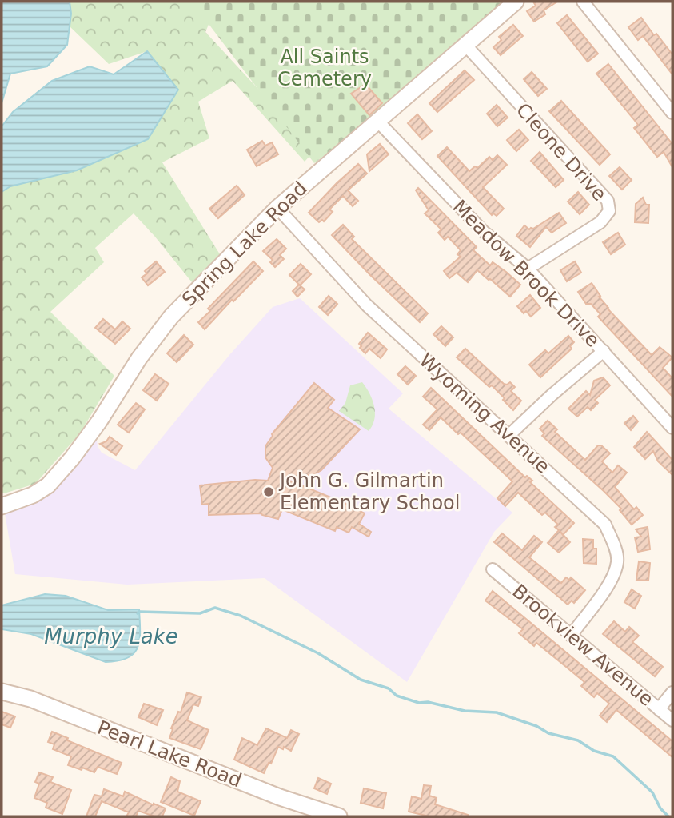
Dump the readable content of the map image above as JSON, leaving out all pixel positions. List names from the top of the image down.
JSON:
{
  "streets": {
    "main road": ["Spring Lake Road", "Pearl Lake Road"],
    "street": [
      "Cleone Drive",
      "Meadow Brook Drive",
      "Wyoming Avenue",
      "Brookview Avenue"
    ]
  },
  "crossings": [
    ["Cleone Drive", "Spring Lake Road"],
    ["Cleone Drive", "Meadow Brook Drive"],
    ["Spring Lake Road", "Meadow Brook Drive"],
    ["Spring Lake Road", "Wyoming Avenue"],
    ["Wyoming Avenue", "Brookview Avenue"]
  ],
  "water": ["Murphy Lake"],
  "parks": ["All Saints Cemetery"],
  "places": ["John G. Gilmartin Elementary School"]
}
